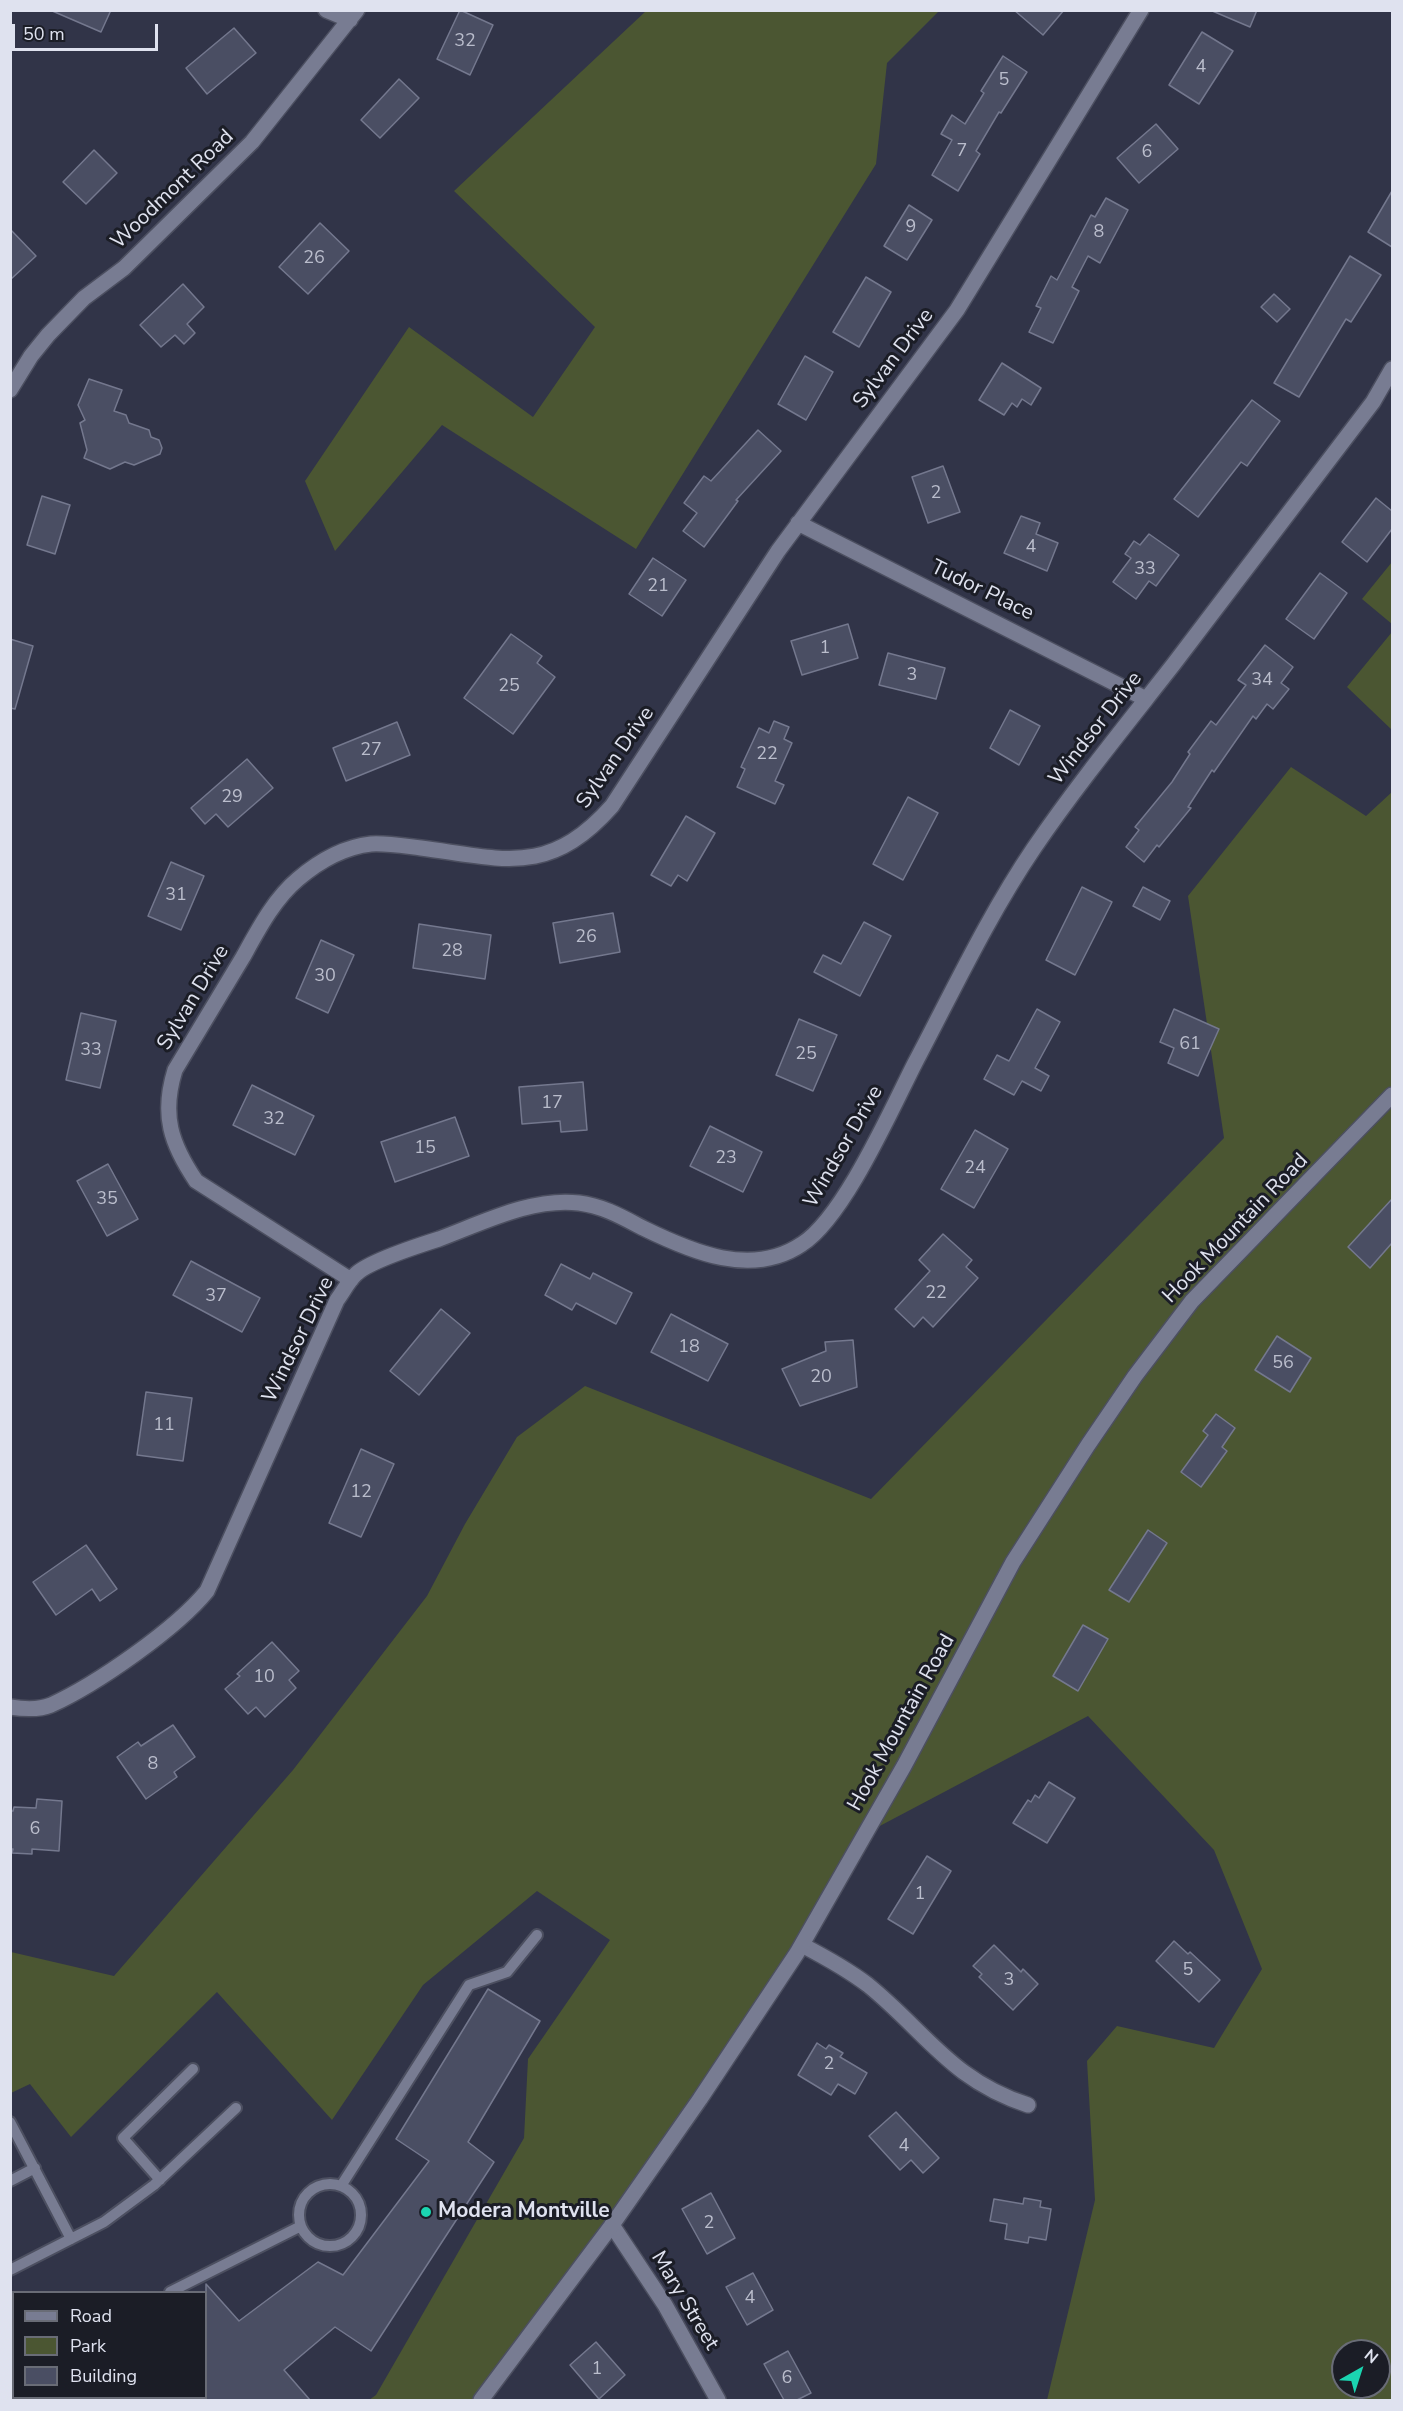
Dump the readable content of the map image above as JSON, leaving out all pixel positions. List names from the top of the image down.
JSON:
{
  "streets": {
    "street": [
      "Woodmont Road",
      "Sylvan Drive",
      "Tudor Place",
      "Windsor Drive",
      "Hook Mountain Road",
      "Mary Street"
    ]
  },
  "crossings": [
    ["Sylvan Drive", "Tudor Place"],
    ["Sylvan Drive", "Windsor Drive"],
    ["Tudor Place", "Windsor Drive"],
    ["Hook Mountain Road", "Mary Street"]
  ],
  "places": ["Modera Montville"],
  "house_numbers": [
    "32",
    "4",
    "5",
    "7",
    "6",
    "9",
    "8",
    "26",
    "2",
    "4",
    "33",
    "21",
    "1",
    "3",
    "34",
    "25",
    "27",
    "22",
    "29",
    "31",
    "26",
    "28",
    "30",
    "61",
    "33",
    "25",
    "17",
    "32",
    "15",
    "23",
    "24",
    "35",
    "22",
    "37",
    "18",
    "56",
    "20",
    "11",
    "12",
    "10",
    "8",
    "6",
    "1",
    "5",
    "3",
    "2",
    "4",
    "2",
    "4",
    "1",
    "6"
  ],
  "legend": ["Road", "Park", "Building"],
  "scale_bar": "50 m",
  "north": "top right"
}
